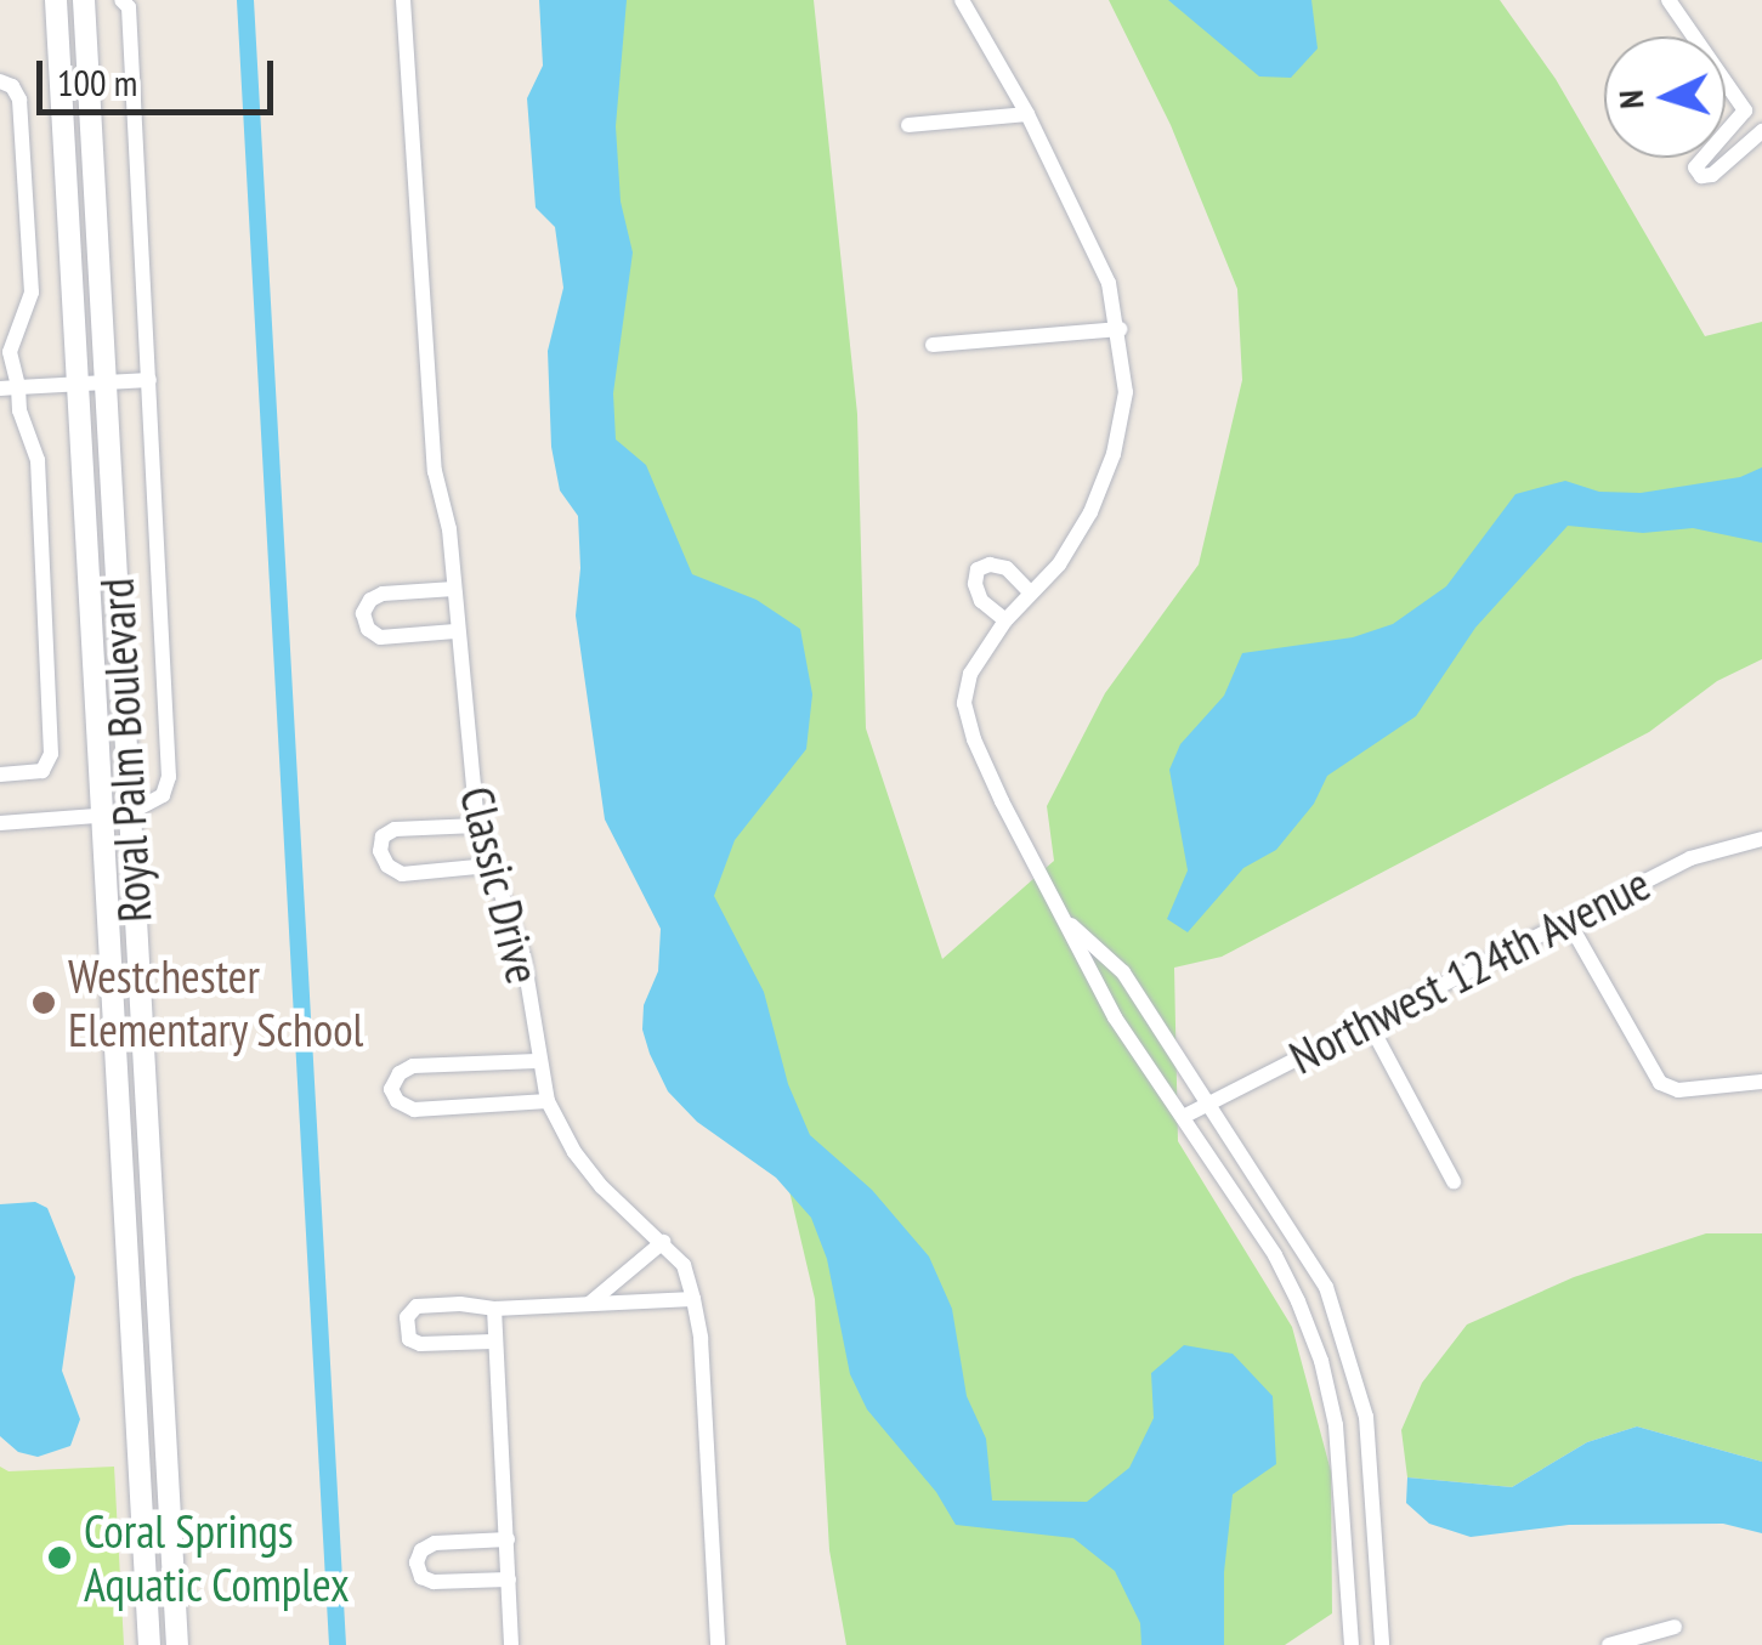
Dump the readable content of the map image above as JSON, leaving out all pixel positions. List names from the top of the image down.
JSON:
{
  "streets": {
    "street": ["Royal Palm Boulevard", "Classic Drive", "Northwest 124th Avenue"]
  },
  "places": ["Westchester Elementary School", "Coral Springs Aquatic Complex"],
  "scale_bar": "100 m",
  "north": "left"
}
